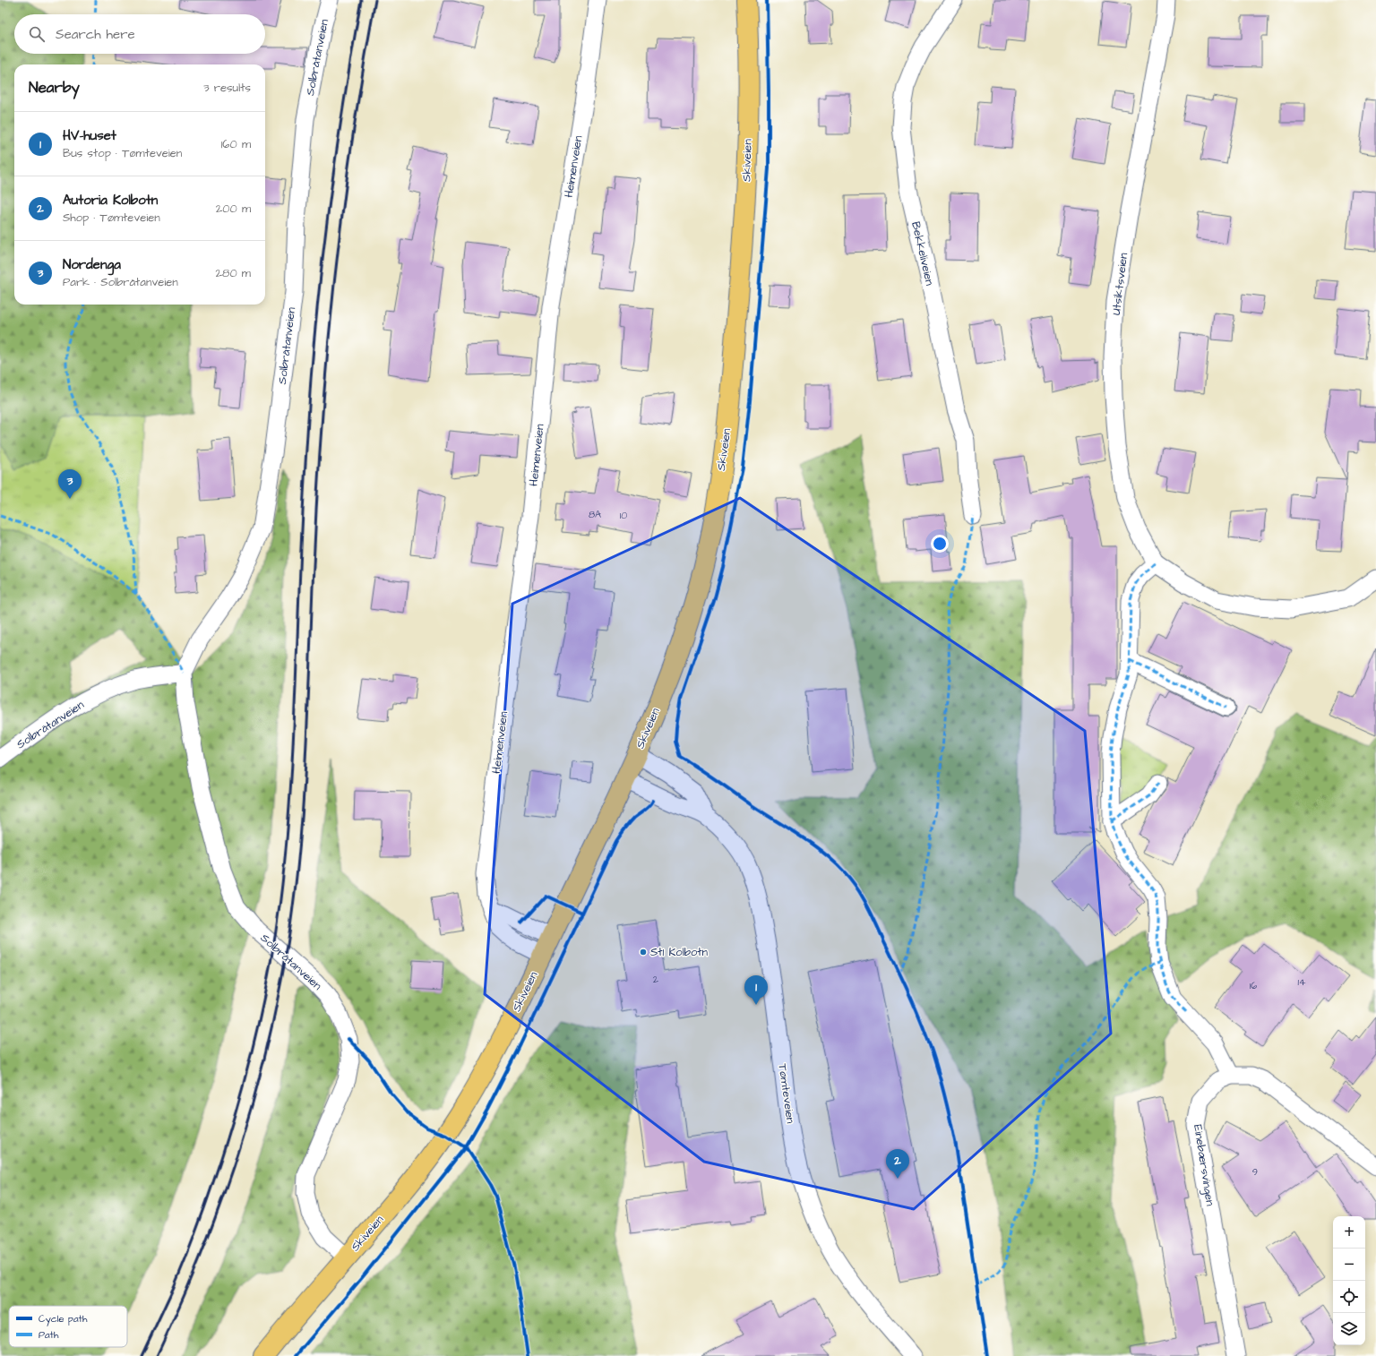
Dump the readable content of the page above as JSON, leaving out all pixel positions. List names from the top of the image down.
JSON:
{
  "streets": {
    "main road": ["Skiveien"],
    "street": [
      "Solbråtanveien",
      "Heimenveien",
      "Bekkeliveien",
      "Utsiktsveien",
      "Tømteveien",
      "Einebærsvingen"
    ]
  },
  "crossings": [
    ["Solbråtanveien", "Skiveien"],
    ["Skiveien", "Heimenveien"],
    ["Skiveien", "Tømteveien"]
  ],
  "places": ["St1 Kolbotn"],
  "house_numbers": [
    "8A",
    "10",
    "2",
    "14",
    "16",
    "9"
  ],
  "legend": ["Cycle path", "Path"],
  "page": {
    "search": "Search here",
    "heading": ["Nearby", "3 results"],
    "list": [
      {
        "mark": "1",
        "name": "HV-huset",
        "note": "Bus stop · Tømteveien",
        "value": "160 m"
      },
      {
        "mark": "2",
        "name": "Autoria Kolbotn",
        "note": "Shop · Tømteveien",
        "value": "200 m"
      },
      {
        "mark": "3",
        "name": "Nordenga",
        "note": "Park · Solbråtanveien",
        "value": "280 m"
      }
    ],
    "pins": ["3", "1", "2"],
    "map_buttons": ["+", "−"]
  }
}
